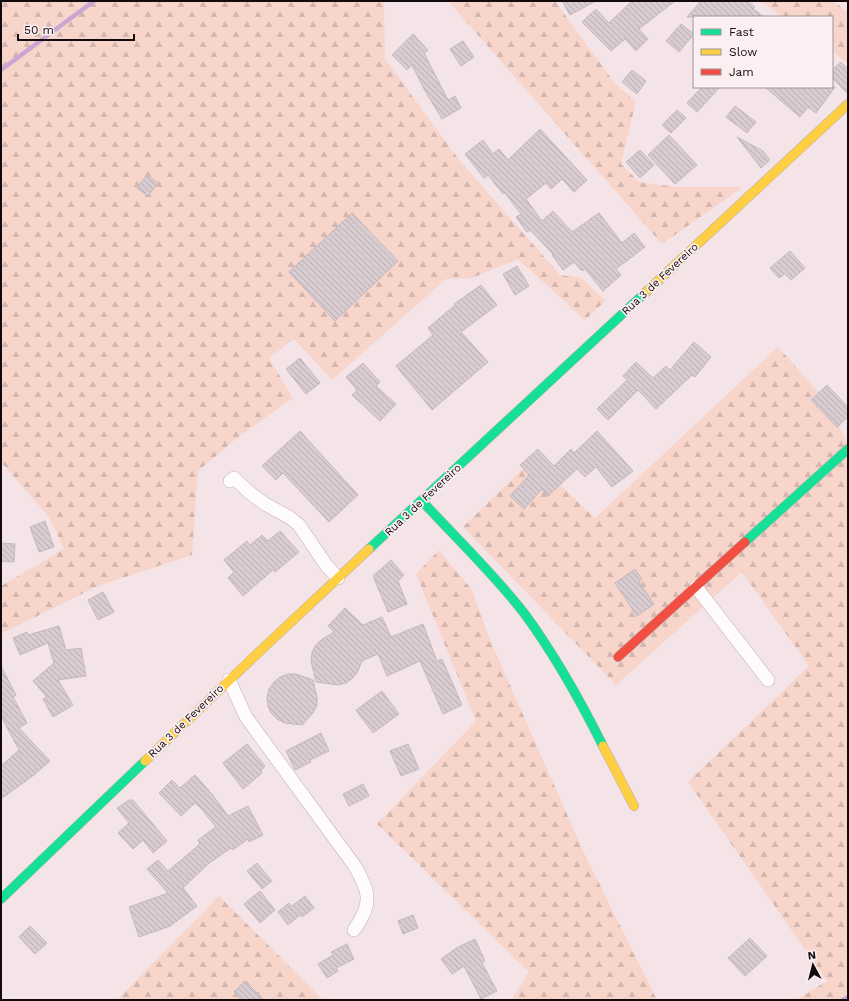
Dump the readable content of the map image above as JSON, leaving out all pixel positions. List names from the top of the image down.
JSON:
{
  "streets": {
    "main road": ["Rua 3 de Fevereiro"]
  },
  "legend": ["Fast", "Slow", "Jam"],
  "scale_bar": "50 m",
  "north": "top"
}
